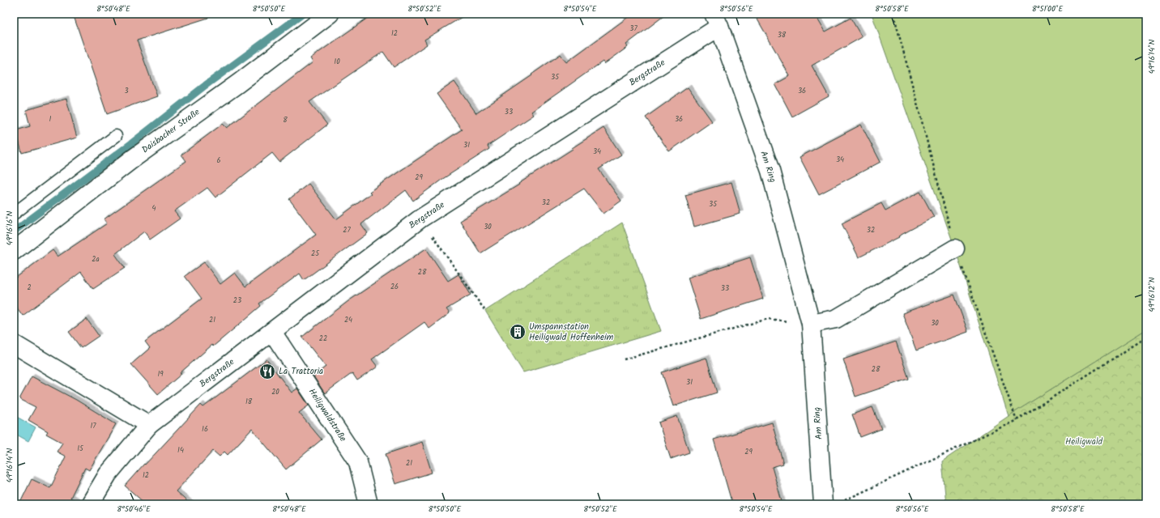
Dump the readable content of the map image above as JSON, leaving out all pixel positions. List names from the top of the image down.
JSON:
{
  "streets": {
    "street": [
      "Bergstraße",
      "Daisbacher Straße",
      "Am Ring",
      "Heiligwaldstraße"
    ]
  },
  "crossings": [
    ["Bergstraße", "Am Ring"],
    ["Bergstraße", "Heiligwaldstraße"]
  ],
  "parks": ["Heiligwald"],
  "places": {
    "building": ["Umspannstation Heiligwald Hoffenheim"],
    "restaurant": ["La Trattoria"]
  },
  "house_numbers": [
    "37",
    "12",
    "38",
    "10",
    "35",
    "3",
    "36",
    "33",
    "1",
    "36",
    "8",
    "31",
    "34",
    "34",
    "6",
    "29",
    "32",
    "35",
    "4",
    "30",
    "27",
    "32",
    "25",
    "2a",
    "28",
    "26",
    "2",
    "33",
    "23",
    "21",
    "24",
    "30",
    "22",
    "28",
    "19",
    "31",
    "20",
    "18",
    "17",
    "16",
    "15",
    "14",
    "29",
    "21",
    "12"
  ],
  "coordinates": [
    "8°50'48\"E",
    "8°50'50\"E",
    "8°50'52\"E",
    "8°50'54\"E",
    "8°50'56\"E",
    "8°50'58\"E",
    "8°51'00\"E",
    "49°16'14\"N",
    "49°16'16\"N",
    "49°16'12\"N",
    "8°50'46\"E"
  ]
}
